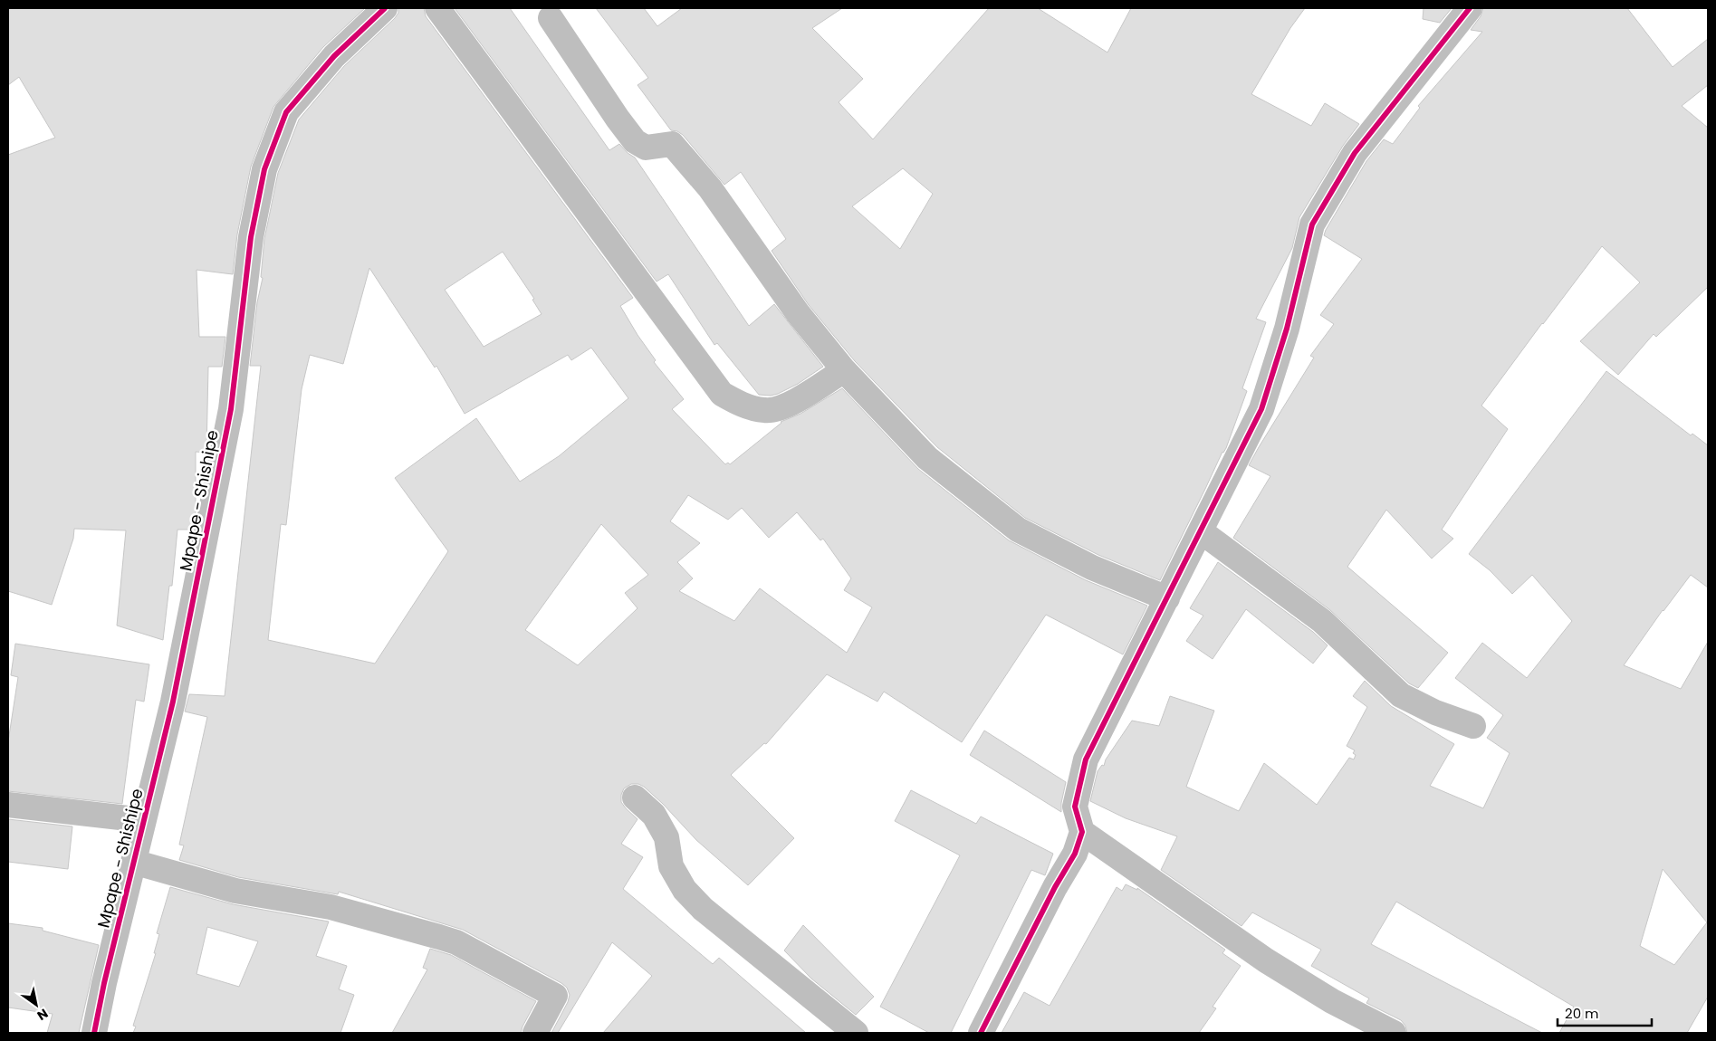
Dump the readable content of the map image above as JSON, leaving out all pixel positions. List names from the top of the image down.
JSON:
{
  "streets": {
    "street": ["Mpape - Shishipe"]
  },
  "scale_bar": "20 m",
  "north": "bottom right"
}
